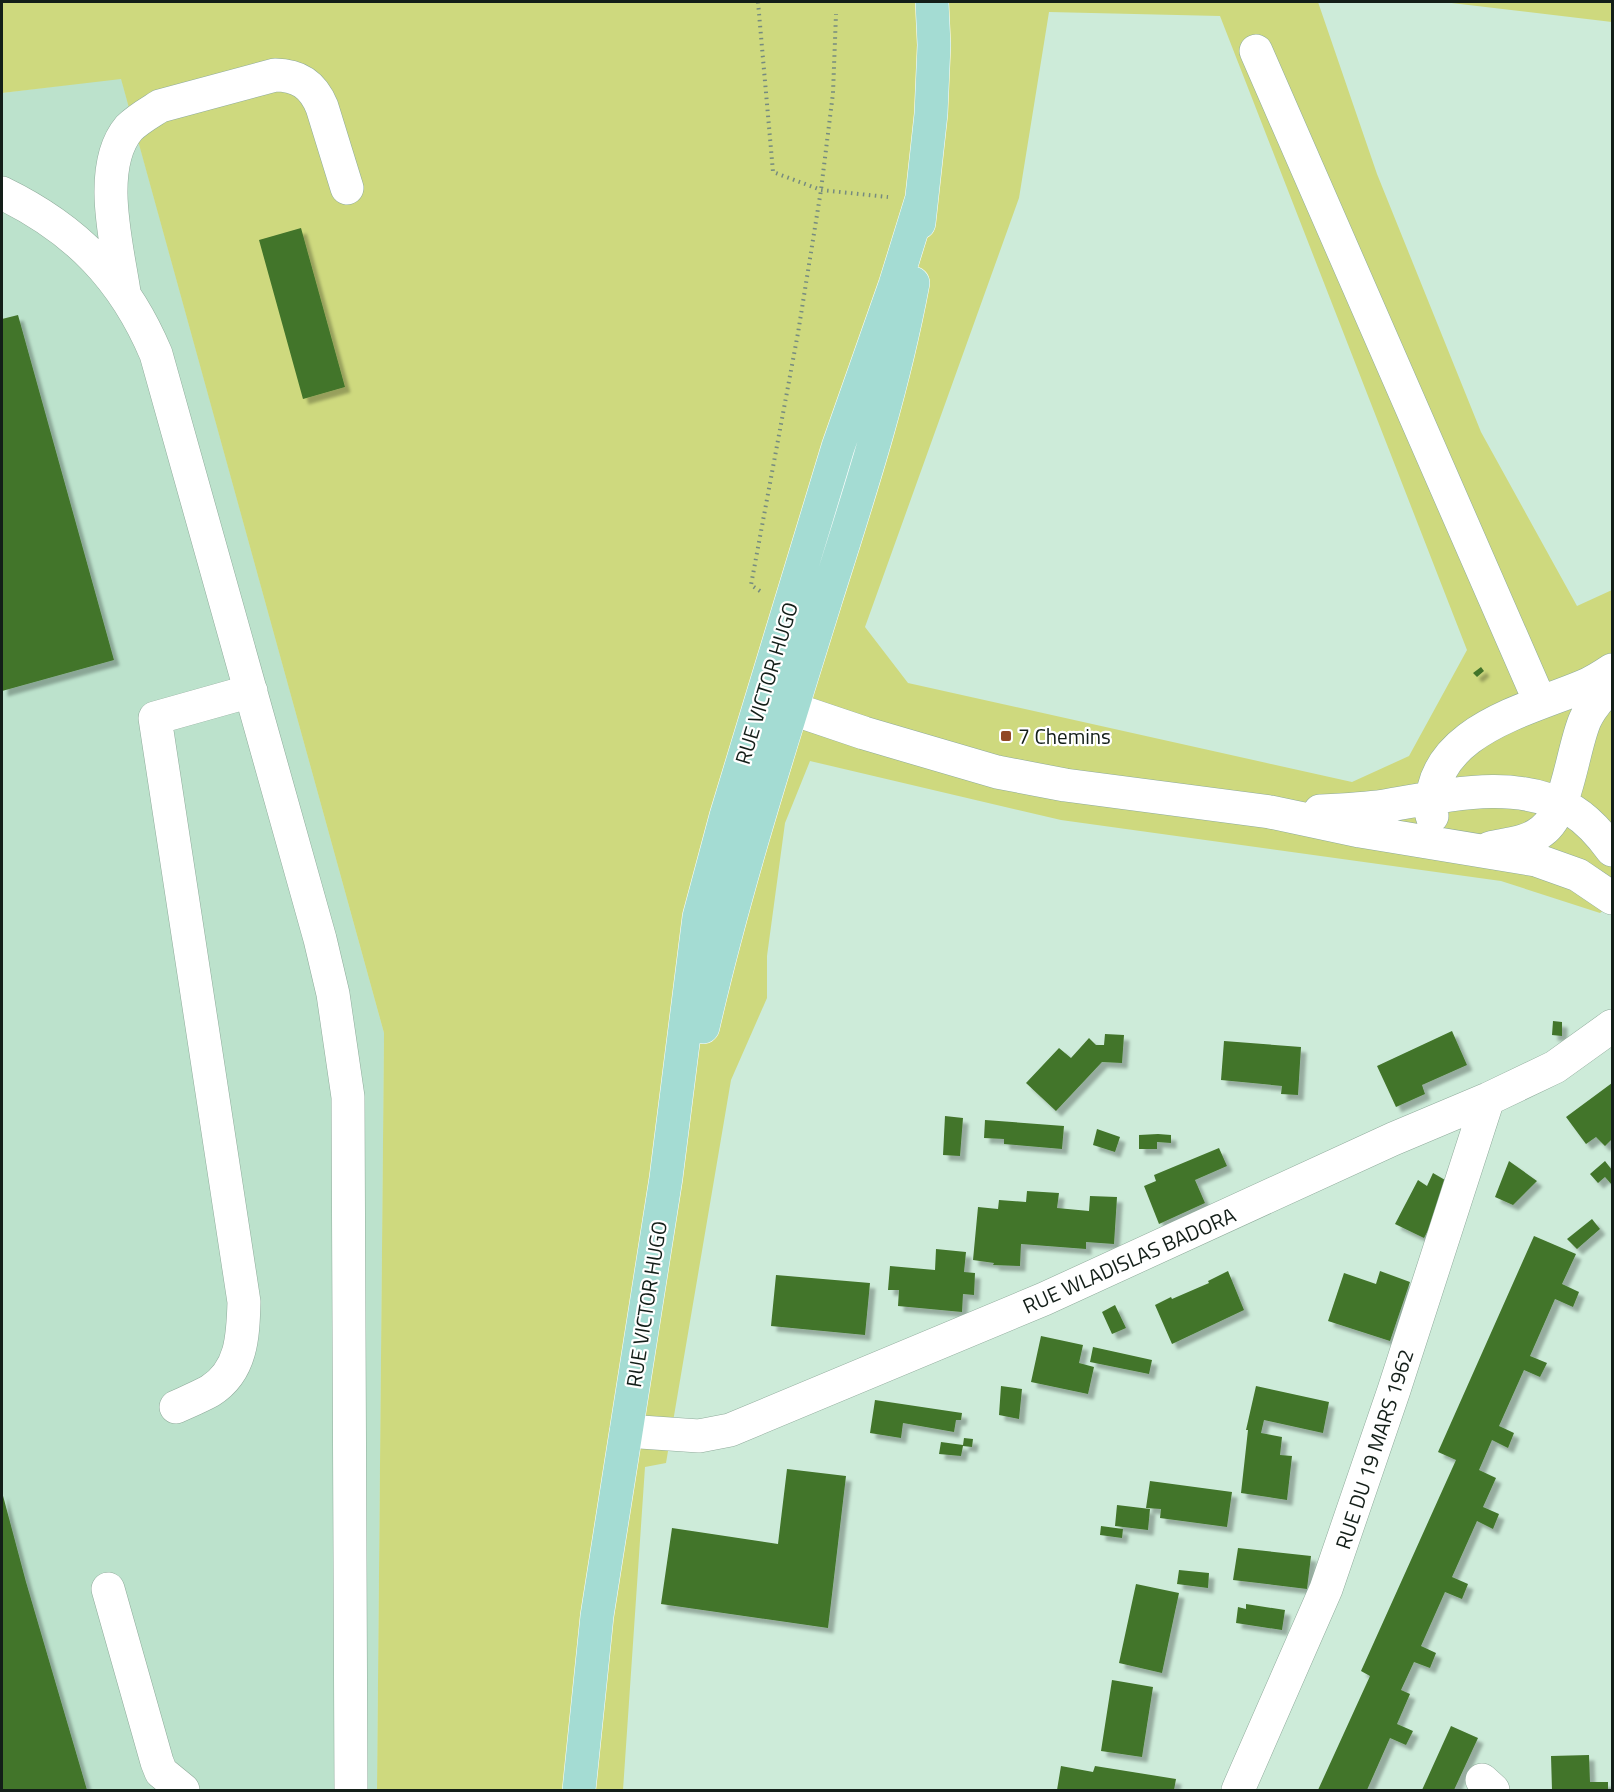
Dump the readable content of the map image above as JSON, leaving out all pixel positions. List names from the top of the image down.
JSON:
{
  "streets": {
    "main road": ["RUE VICTOR HUGO"],
    "street": ["RUE WLADISLAS BADORA", "RUE DU 19 MARS 1962"]
  },
  "crossings": [
    ["RUE VICTOR HUGO", "RUE WLADISLAS BADORA"],
    ["RUE WLADISLAS BADORA", "RUE DU 19 MARS 1962"]
  ],
  "places": {
    "transit": ["7 Chemins"]
  }
}
